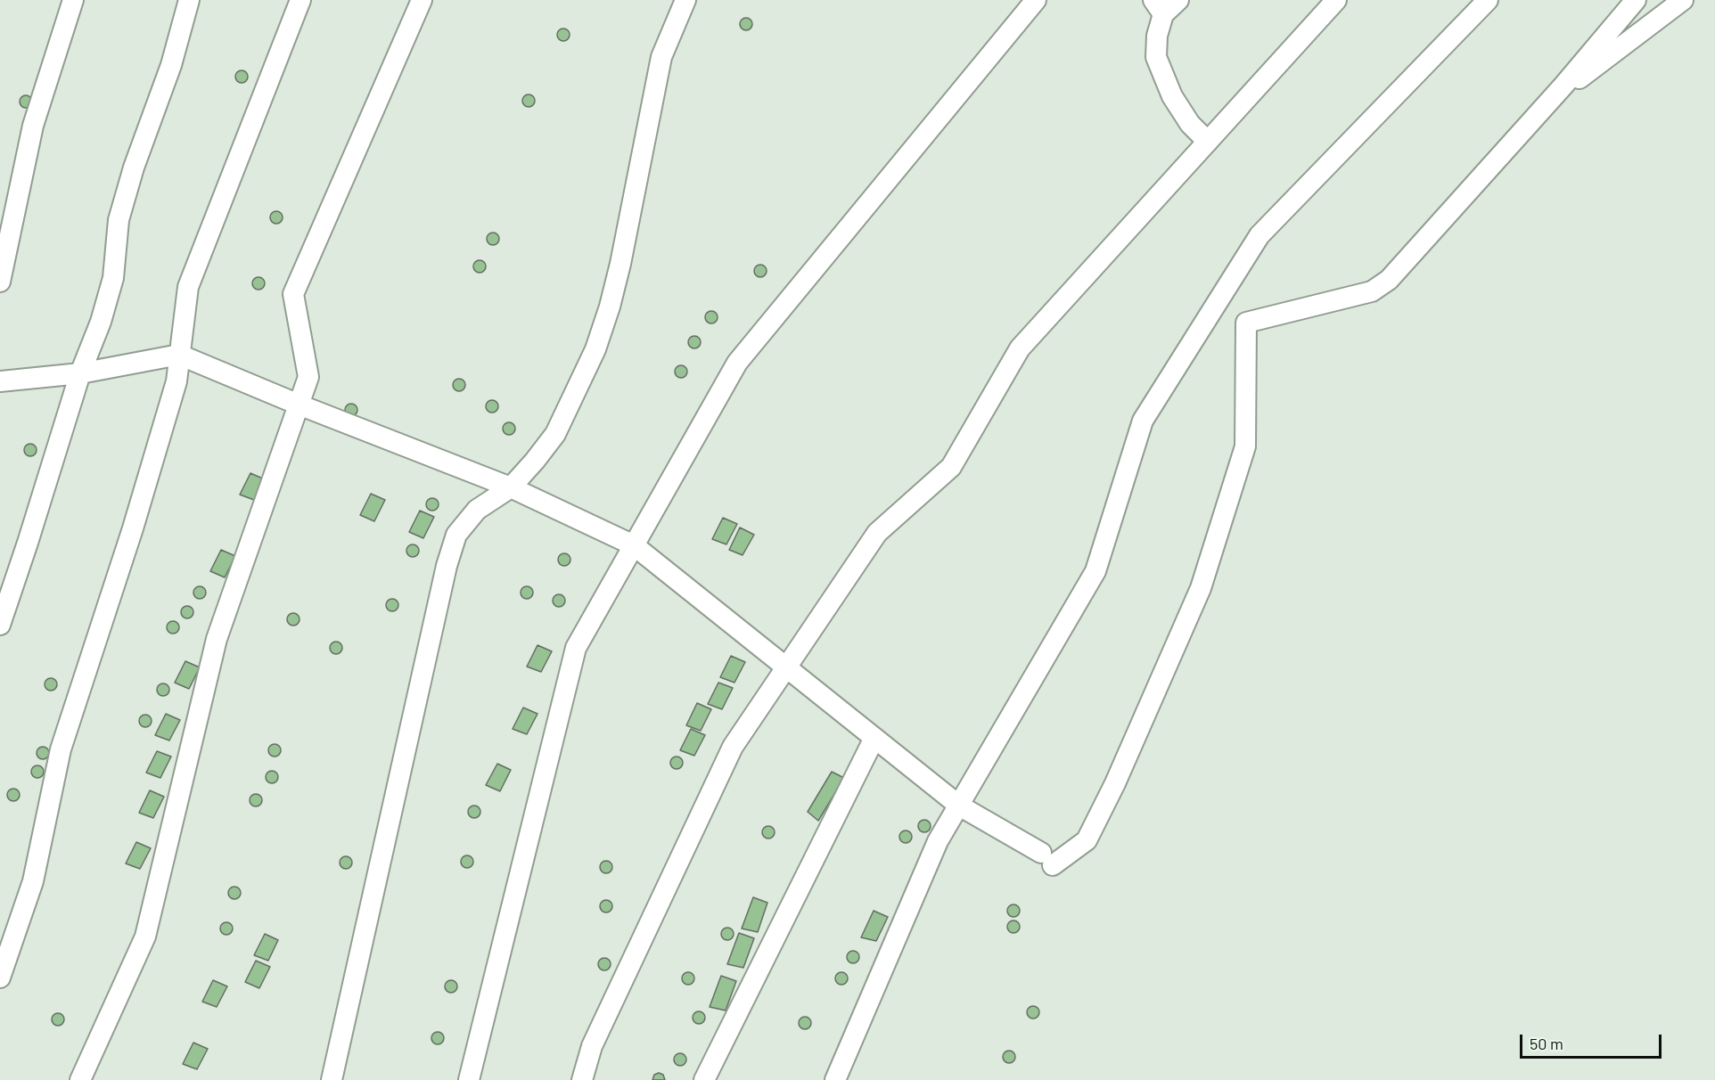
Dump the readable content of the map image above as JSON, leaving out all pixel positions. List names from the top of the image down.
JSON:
{
  "scale_bar": "50 m"
}
